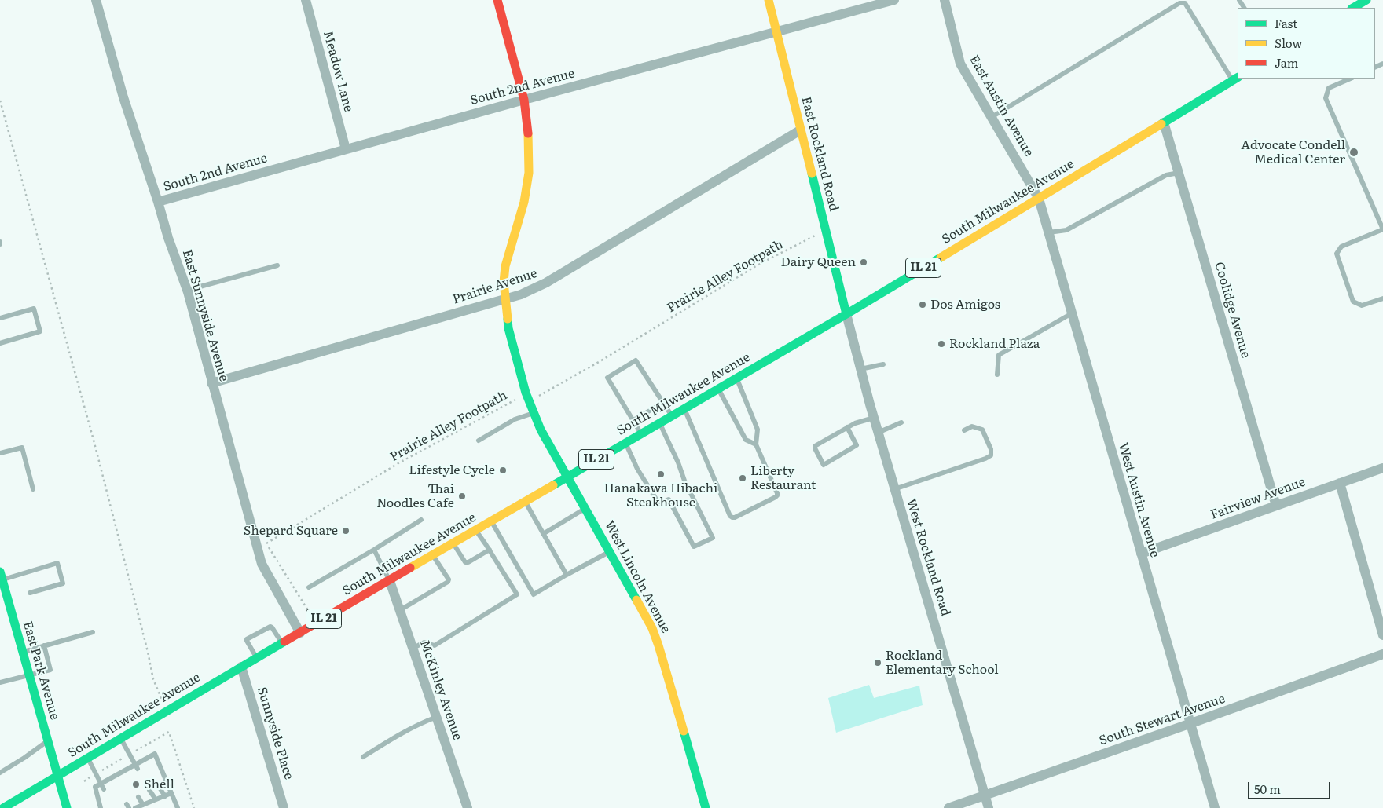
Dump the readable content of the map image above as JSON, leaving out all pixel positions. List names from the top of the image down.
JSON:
{
  "streets": {
    "main road": [
      "East Rockland Road",
      "South Milwaukee Avenue",
      "IL 21",
      "West Lincoln Avenue",
      "East Park Avenue"
    ],
    "street": [
      "Meadow Lane",
      "South 2nd Avenue",
      "East Austin Avenue",
      "Prairie Avenue",
      "Coolidge Avenue",
      "East Sunnyside Avenue",
      "Fairview Avenue",
      "West Austin Avenue",
      "West Rockland Road",
      "McKinley Avenue",
      "South Stewart Avenue",
      "Sunnyside Place"
    ],
    "path": ["Prairie Alley Footpath"]
  },
  "crossings": [
    ["Meadow Lane", "South 2nd Avenue"],
    ["South 2nd Avenue", "East Rockland Road"],
    ["South 2nd Avenue", "East Sunnyside Avenue"],
    ["South 2nd Avenue", "West Lincoln Avenue"],
    ["East Austin Avenue", "South Milwaukee Avenue"],
    ["East Austin Avenue", "West Austin Avenue"],
    ["East Rockland Road", "South Milwaukee Avenue"],
    ["East Rockland Road", "Prairie Avenue"],
    ["East Rockland Road", "West Rockland Road"],
    ["South Milwaukee Avenue", "IL 21"],
    ["South Milwaukee Avenue", "Coolidge Avenue"],
    ["South Milwaukee Avenue", "East Sunnyside Avenue"],
    ["South Milwaukee Avenue", "West Austin Avenue"],
    ["South Milwaukee Avenue", "West Rockland Road"],
    ["South Milwaukee Avenue", "West Lincoln Avenue"],
    ["South Milwaukee Avenue", "East Park Avenue"],
    ["South Milwaukee Avenue", "McKinley Avenue"],
    ["South Milwaukee Avenue", "Sunnyside Place"],
    ["IL 21", "East Park Avenue"],
    ["Prairie Alley Footpath", "West Lincoln Avenue"],
    ["Prairie Avenue", "East Sunnyside Avenue"],
    ["Prairie Avenue", "West Lincoln Avenue"],
    ["Coolidge Avenue", "Fairview Avenue"],
    ["Fairview Avenue", "West Austin Avenue"],
    ["West Austin Avenue", "South Stewart Avenue"],
    ["West Rockland Road", "South Stewart Avenue"]
  ],
  "places": [
    "Advocate Condell Medical Center",
    "Dairy Queen",
    "Dos Amigos",
    "Rockland Plaza",
    "Lifestyle Cycle",
    "Hanakawa Hibachi Steakhouse",
    "Liberty Restaurant",
    "Thai Noodles Cafe",
    "Shepard Square",
    "Rockland Elementary School",
    "Shell"
  ],
  "legend": ["Fast", "Slow", "Jam"],
  "scale_bar": "50 m"
}
